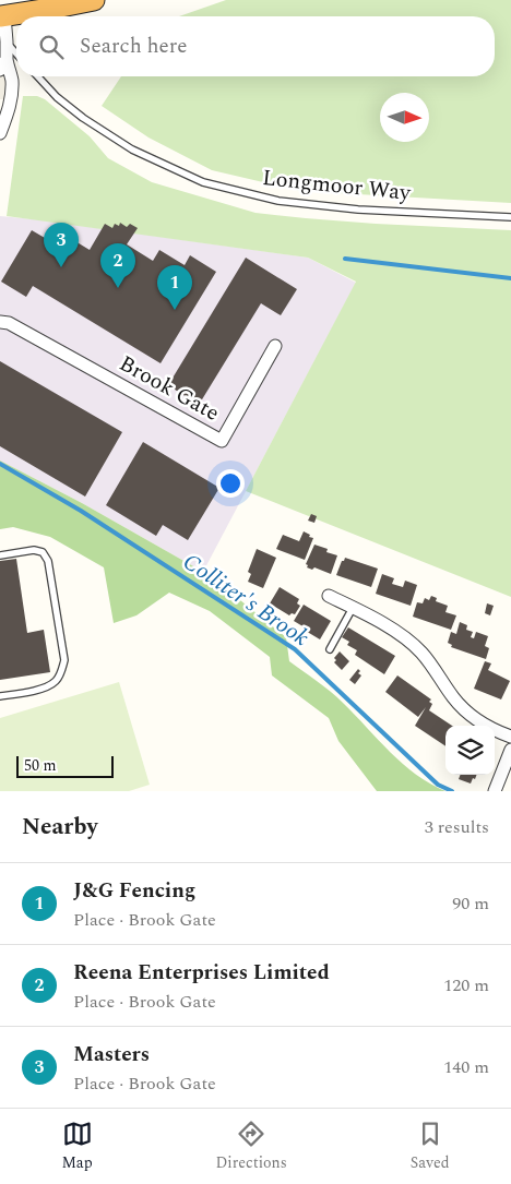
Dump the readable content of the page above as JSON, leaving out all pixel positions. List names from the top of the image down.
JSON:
{
  "streets": {
    "street": ["Brook Gate"],
    "lane": ["Longmoor Way"]
  },
  "water": ["Colliter's Brook"],
  "scale_bar": "50 m",
  "north": "right",
  "page": {
    "search": "Search here",
    "pins": ["3", "2", "1"],
    "scale": "50 m",
    "heading": ["Nearby", "3 results"],
    "list": [
      {
        "mark": "1",
        "name": "J&G Fencing",
        "note": "Place · Brook Gate",
        "value": "90 m"
      },
      {
        "mark": "2",
        "name": "Reena Enterprises Limited",
        "note": "Place · Brook Gate",
        "value": "120 m"
      },
      {
        "mark": "3",
        "name": "Masters",
        "note": "Place · Brook Gate",
        "value": "140 m"
      }
    ],
    "nav": ["Map", "Directions", "Saved"]
  }
}
